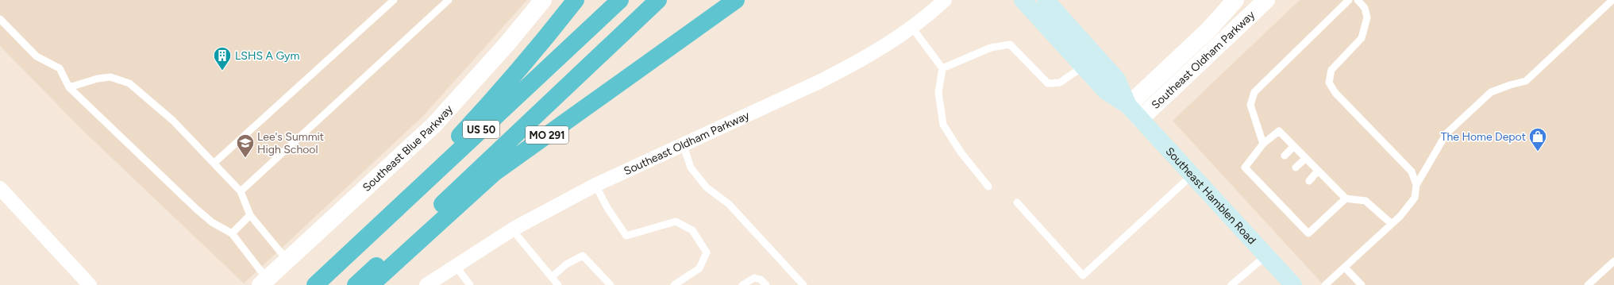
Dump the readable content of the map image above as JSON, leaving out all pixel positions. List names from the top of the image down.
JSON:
{
  "streets": {
    "highway": ["US 50", "MO 291"],
    "main road": ["Southeast Hamblen Road"],
    "street": ["Southeast Oldham Parkway", "Southeast Blue Parkway"]
  },
  "crossings": [
    ["Southeast Oldham Parkway", "Southeast Hamblen Road"]
  ],
  "places": {
    "building": ["LSHS A Gym"],
    "shop": ["The Home Depot"],
    "school or university": ["Lee's Summit High School"]
  }
}
